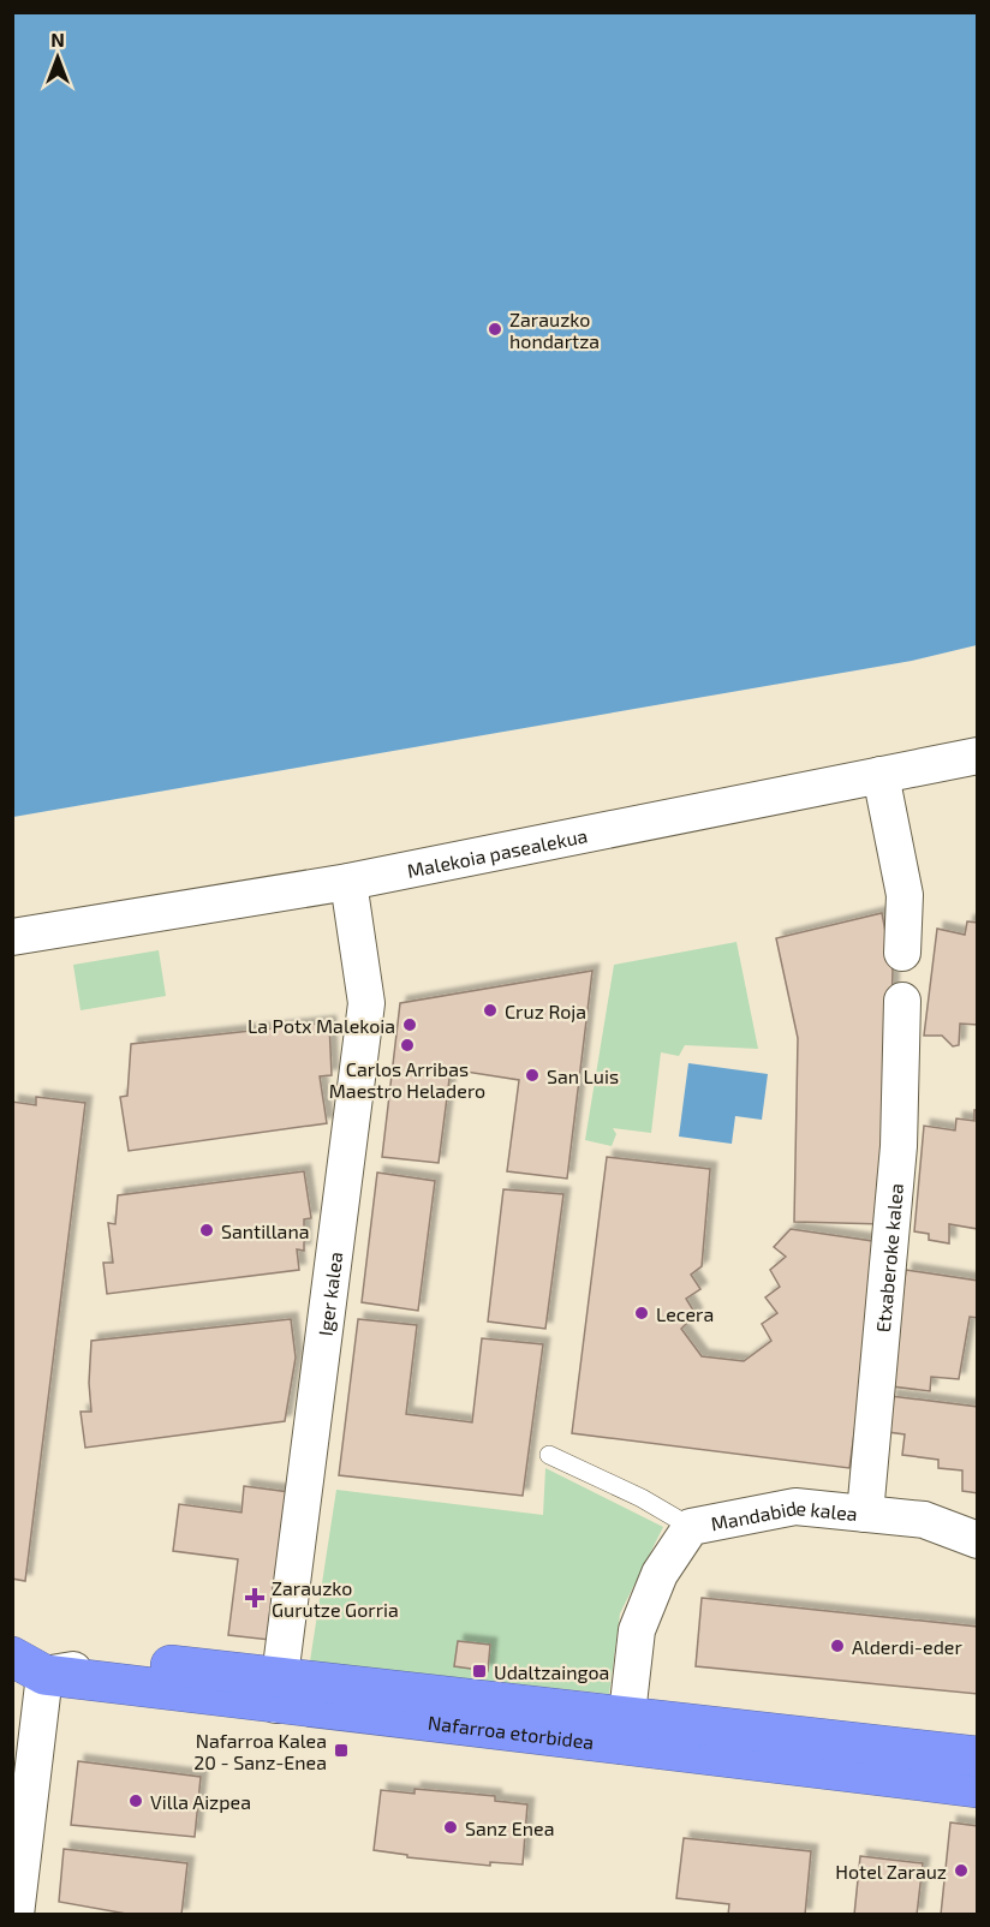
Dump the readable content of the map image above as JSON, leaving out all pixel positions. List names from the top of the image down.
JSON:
{
  "streets": {
    "highway": ["Nafarroa etorbidea"],
    "street": [
      "Malekoia pasealekua",
      "Etxaberoke kalea",
      "Iger kalea",
      "Mandabide kalea"
    ]
  },
  "crossings": [
    ["Malekoia pasealekua", "Iger kalea"],
    ["Etxaberoke kalea", "Mandabide kalea"],
    ["Iger kalea", "Nafarroa etorbidea"],
    ["Mandabide kalea", "Nafarroa etorbidea"]
  ],
  "places": {
    "other": [
      "Zarauzko hondartza",
      "Cruz Roja",
      "La Potx Malekoia",
      "Carlos Arribas Maestro Heladero",
      "San Luis",
      "Santillana",
      "Lecera",
      "Alderdi-eder",
      "Villa Aizpea",
      "Sanz Enea",
      "Hotel Zarauz"
    ],
    "health": ["Zarauzko Gurutze Gorria"],
    "transit": ["Udaltzaingoa", "Nafarroa Kalea 20 - Sanz-Enea"]
  },
  "north": "top"
}
